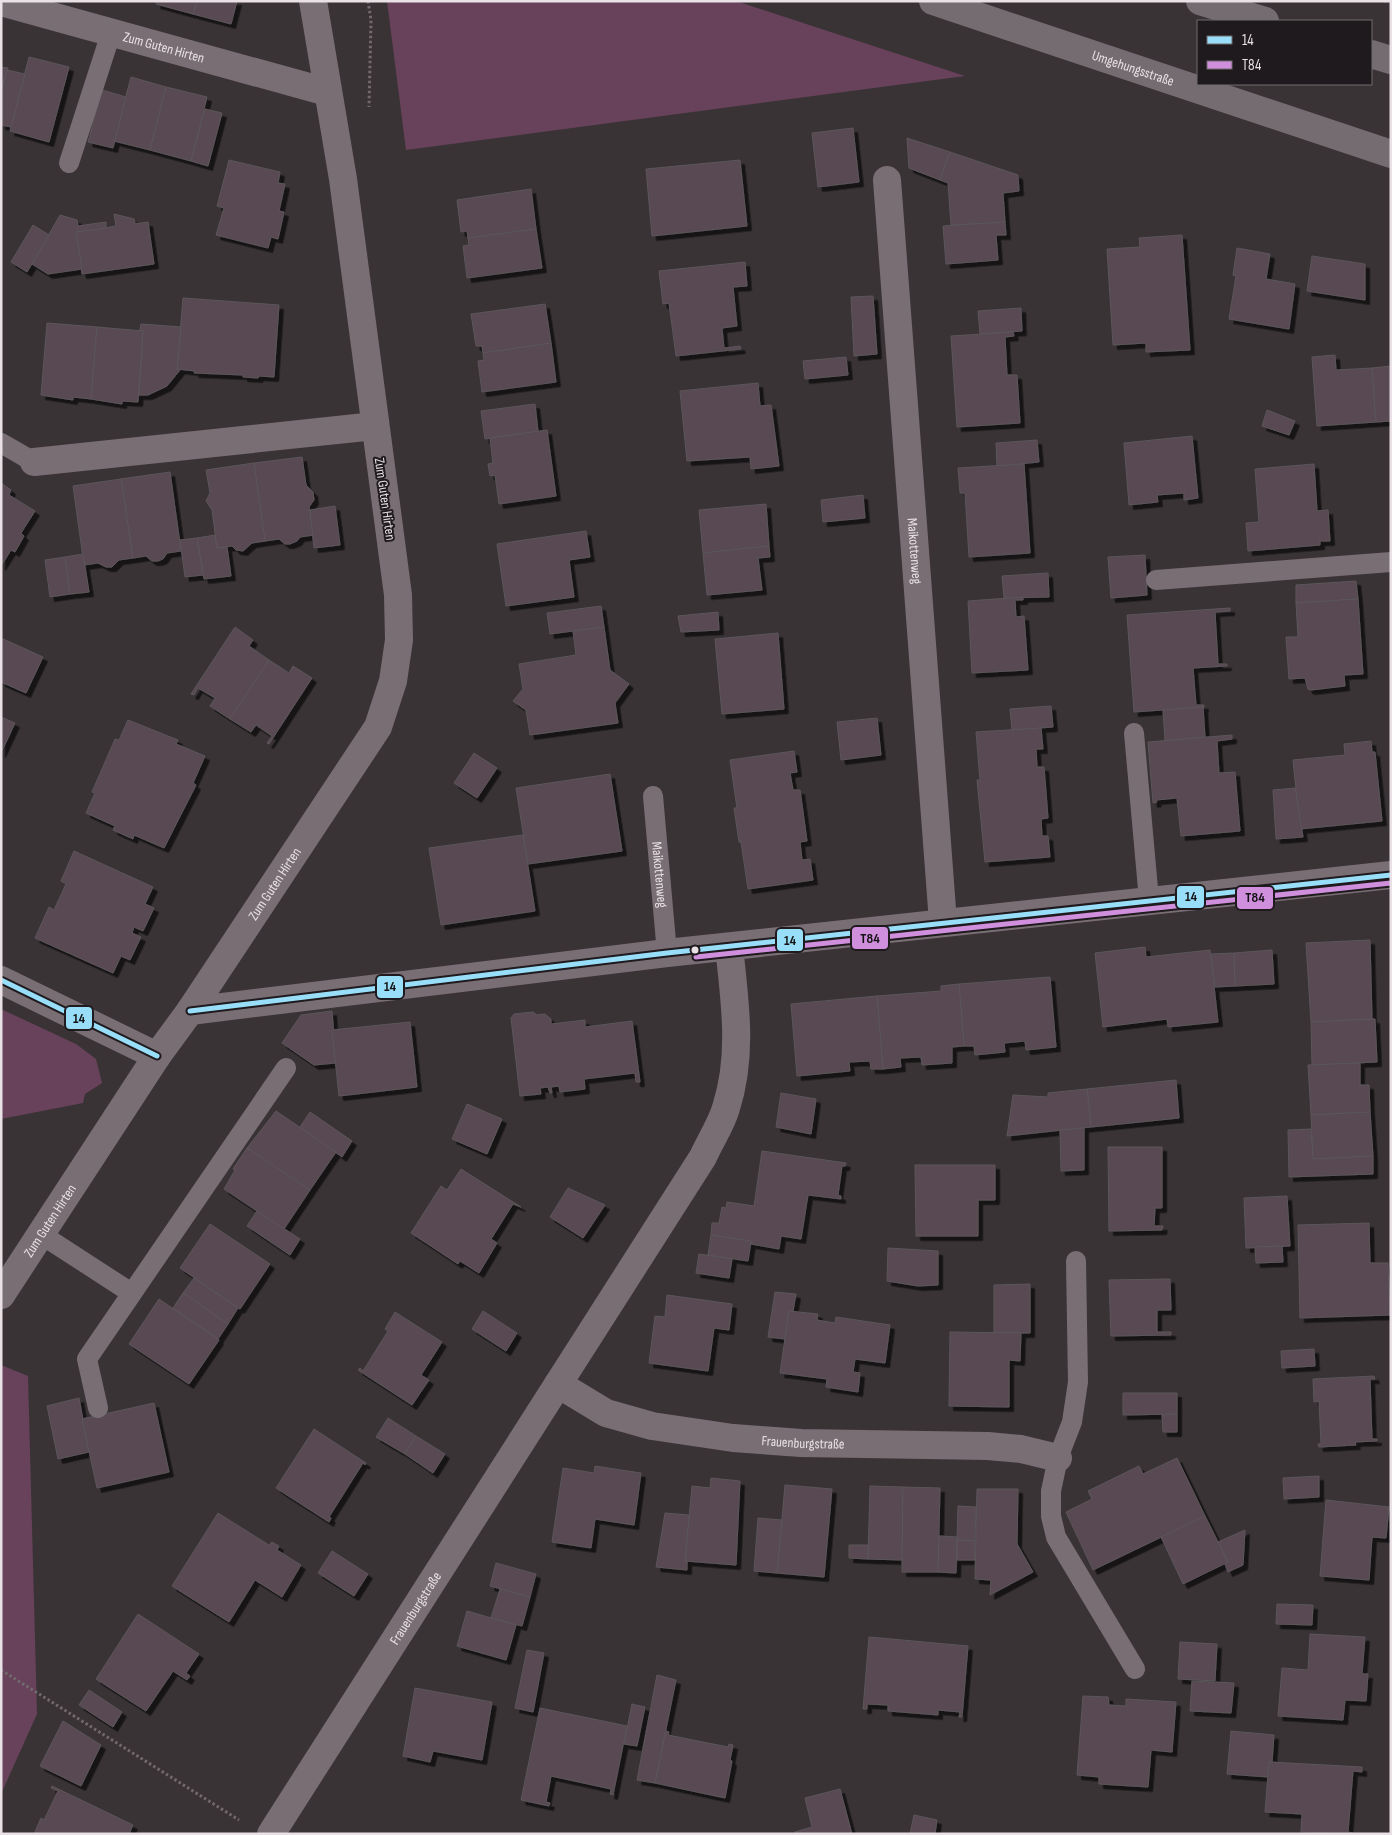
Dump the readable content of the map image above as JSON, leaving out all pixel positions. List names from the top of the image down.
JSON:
{
  "streets": {
    "highway": ["Umgehungsstraße"],
    "street": ["Zum Guten Hirten", "Maikottenweg", "Frauenburgstraße"]
  },
  "lines": ["transit line 14", "transit line T84"],
  "legend": ["14", "T84"]
}
